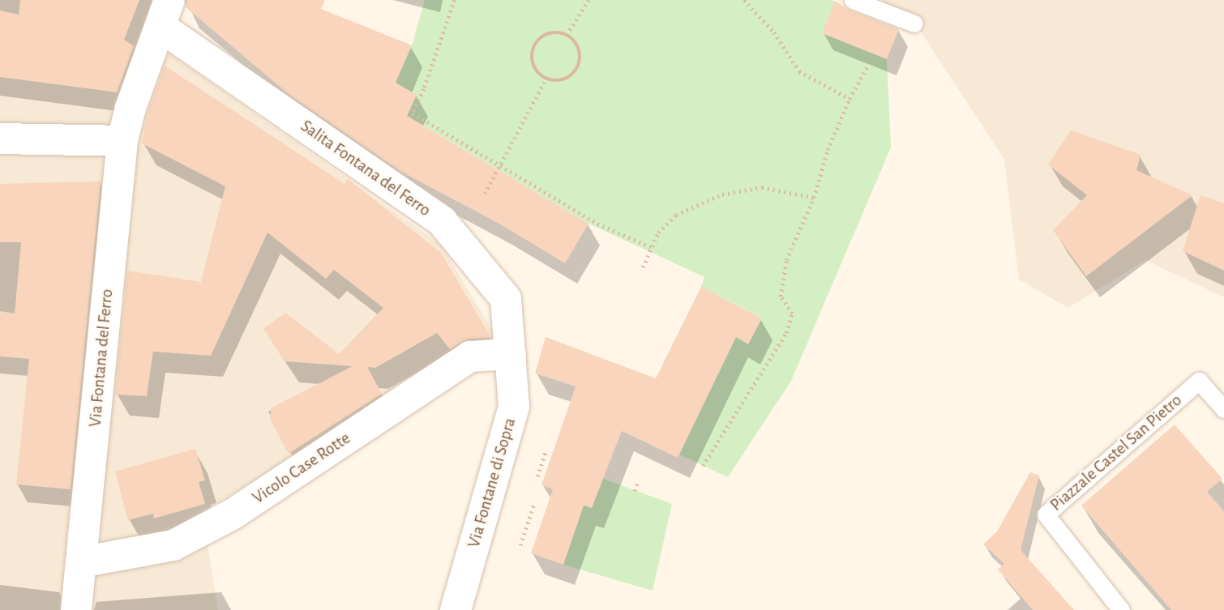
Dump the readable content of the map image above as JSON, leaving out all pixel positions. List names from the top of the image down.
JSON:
{
  "streets": {
    "street": [
      "Salita Fontana del Ferro",
      "Via Fontana del Ferro",
      "Vicolo Case Rotte",
      "Via Fontane di Sopra"
    ],
    "lane": ["Piazzale Castel San Pietro"]
  },
  "crossings": [
    ["Salita Fontana del Ferro", "Via Fontana del Ferro"],
    ["Salita Fontana del Ferro", "Vicolo Case Rotte"],
    ["Salita Fontana del Ferro", "Via Fontane di Sopra"],
    ["Via Fontana del Ferro", "Vicolo Case Rotte"],
    ["Vicolo Case Rotte", "Via Fontane di Sopra"]
  ]
}
